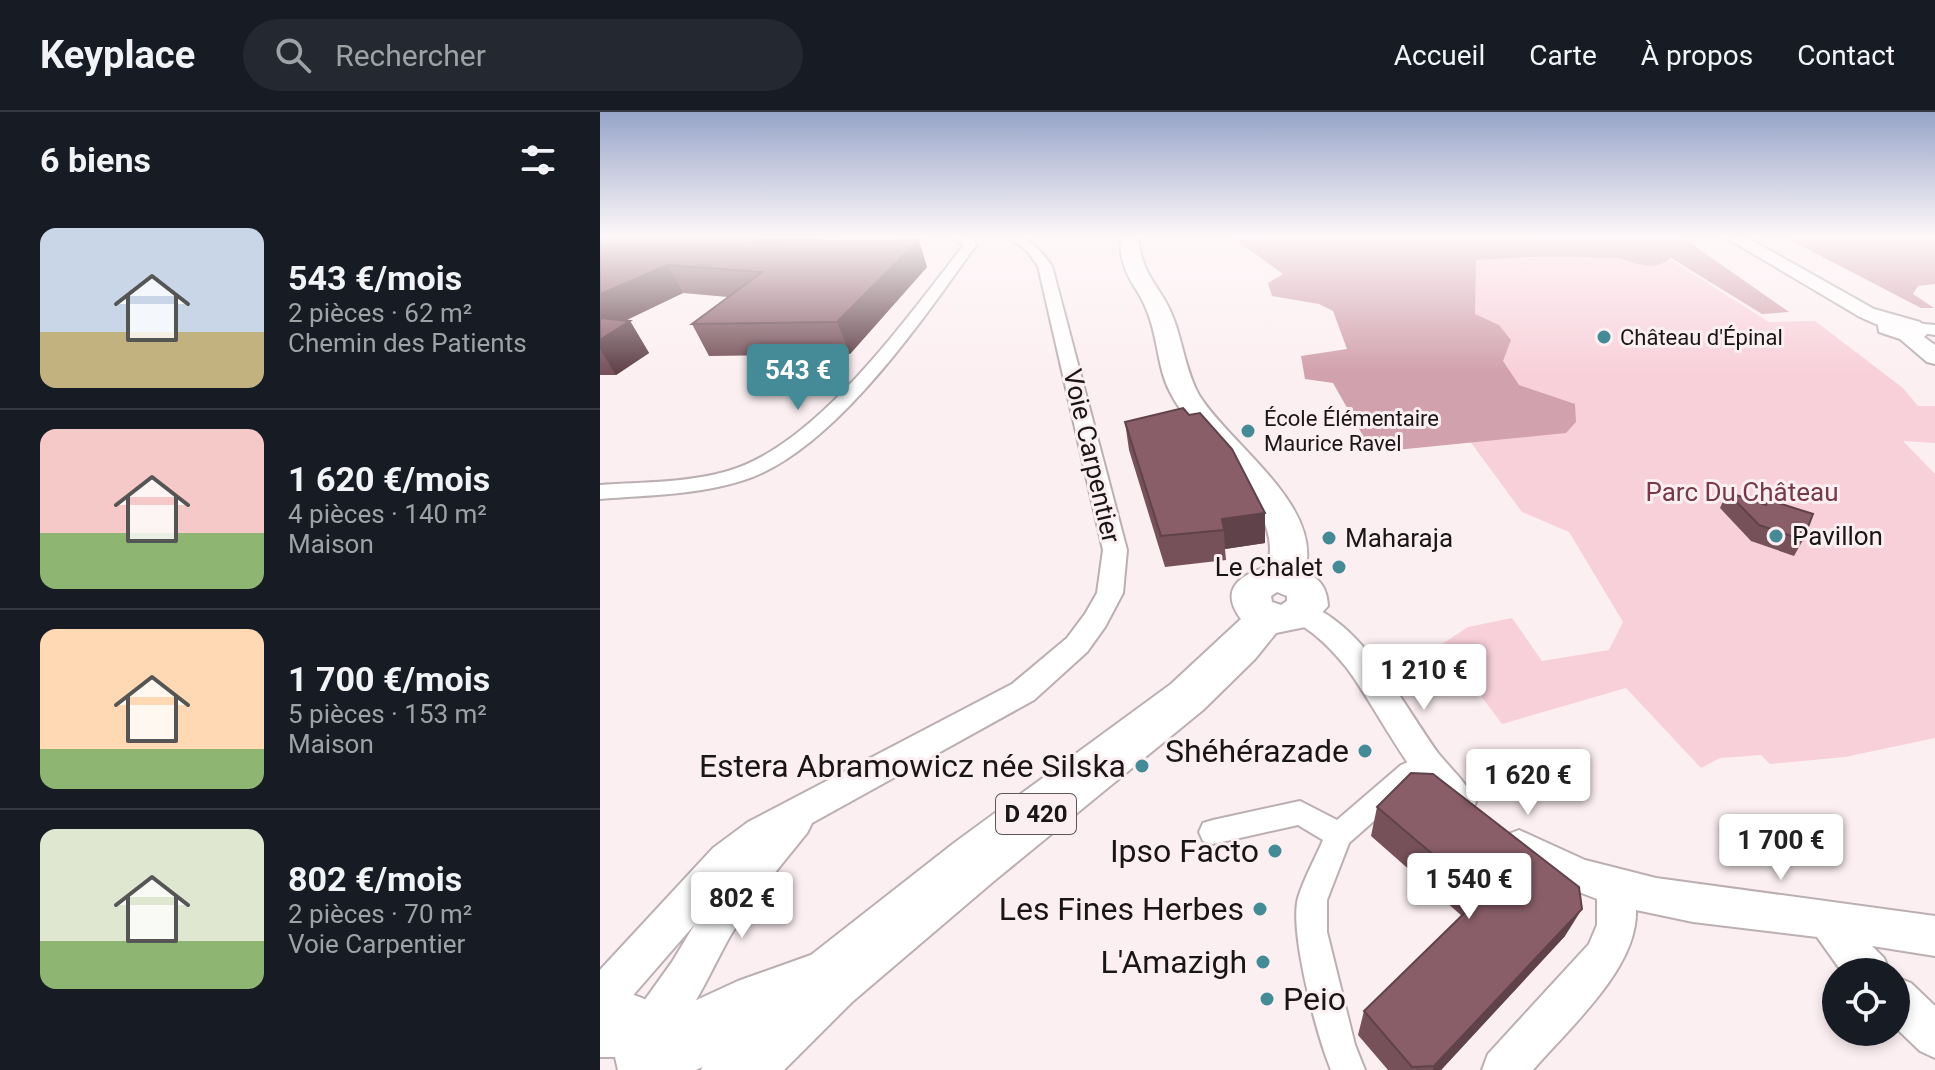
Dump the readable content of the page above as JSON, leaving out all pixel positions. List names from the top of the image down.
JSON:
{
  "streets": {
    "main road": ["D 420"],
    "street": ["Voie Carpentier"]
  },
  "crossings": [
    ["Voie Carpentier", "D 420"]
  ],
  "parks": ["Parc Du Château"],
  "places": [
    "Château d'Épinal",
    "École Élémentaire Maurice Ravel",
    "Pavillon",
    "Maharaja",
    "Le Chalet",
    "Shéhérazade",
    "Estera Abramowicz née Silska",
    "Ipso Facto",
    "Les Fines Herbes",
    "L'Amazigh",
    "Peio"
  ],
  "page": {
    "header": "Keyplace",
    "search": "Rechercher",
    "nav": [
      "Accueil",
      "Carte",
      "À propos",
      "Contact"
    ],
    "heading": "6 biens",
    "list": [
      {
        "name": "543 €/mois",
        "note": "2 pièces · 62 m² · Chemin des Patients"
      },
      {
        "name": "1 620 €/mois",
        "note": "4 pièces · 140 m² · Maison"
      },
      {
        "name": "1 700 €/mois",
        "note": "5 pièces · 153 m² · Maison"
      },
      {
        "name": "802 €/mois",
        "note": "2 pièces · 70 m² · Voie Carpentier"
      }
    ],
    "price": [
      "543 €",
      "1 210 €",
      "1 620 €",
      "1 700 €",
      "1 540 €",
      "802 €"
    ]
  }
}
